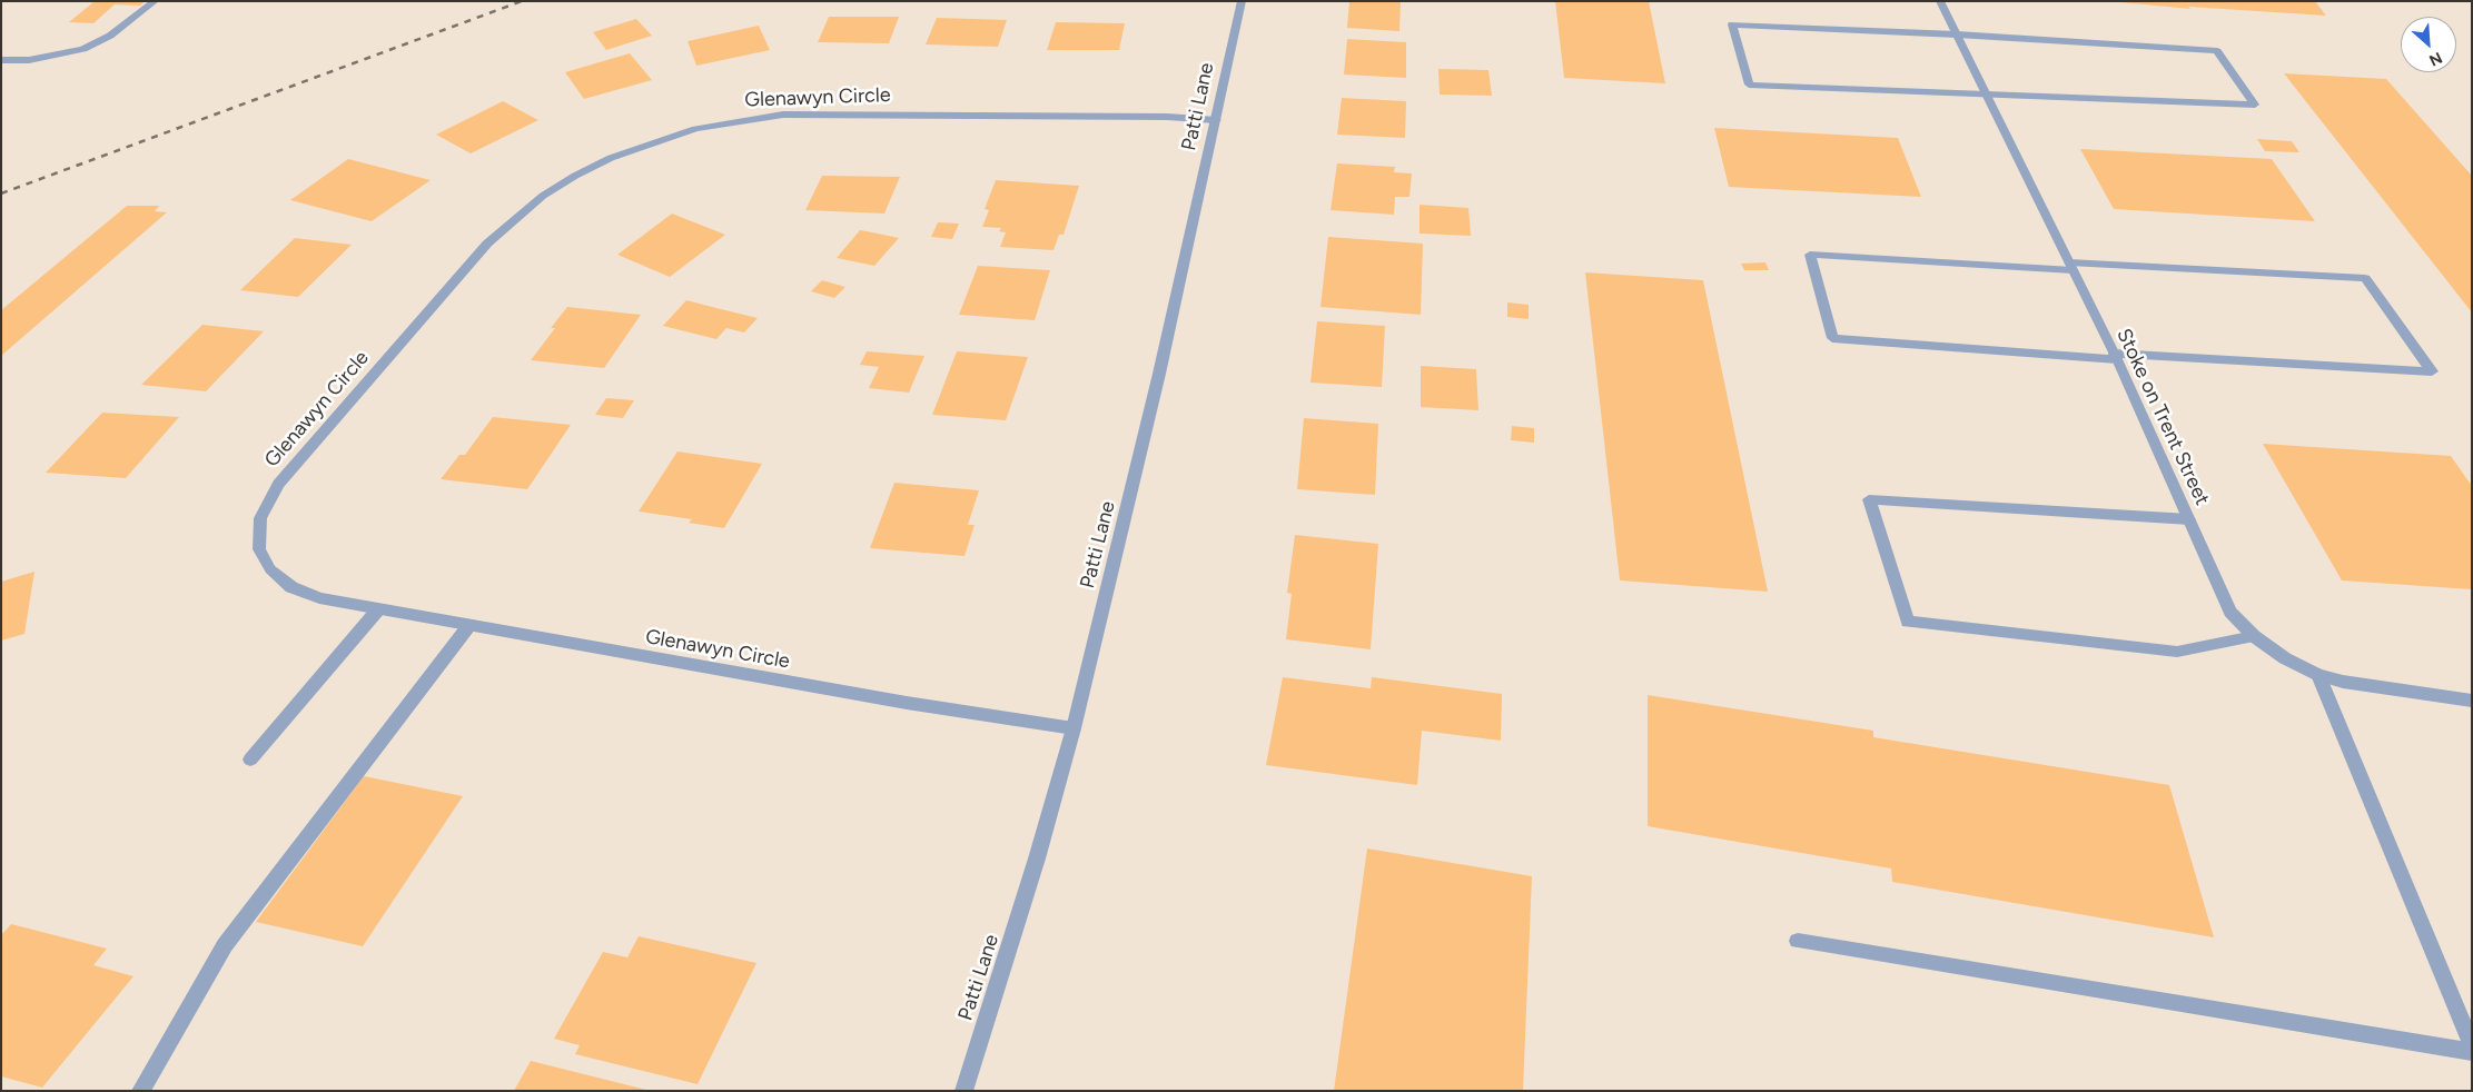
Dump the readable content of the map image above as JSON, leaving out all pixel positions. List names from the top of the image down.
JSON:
{
  "streets": {
    "street": ["Glenawyn Circle", "Patti Lane", "Stoke on Trent Street"]
  },
  "crossings": [
    ["Glenawyn Circle", "Patti Lane"]
  ],
  "north": "bottom right"
}
